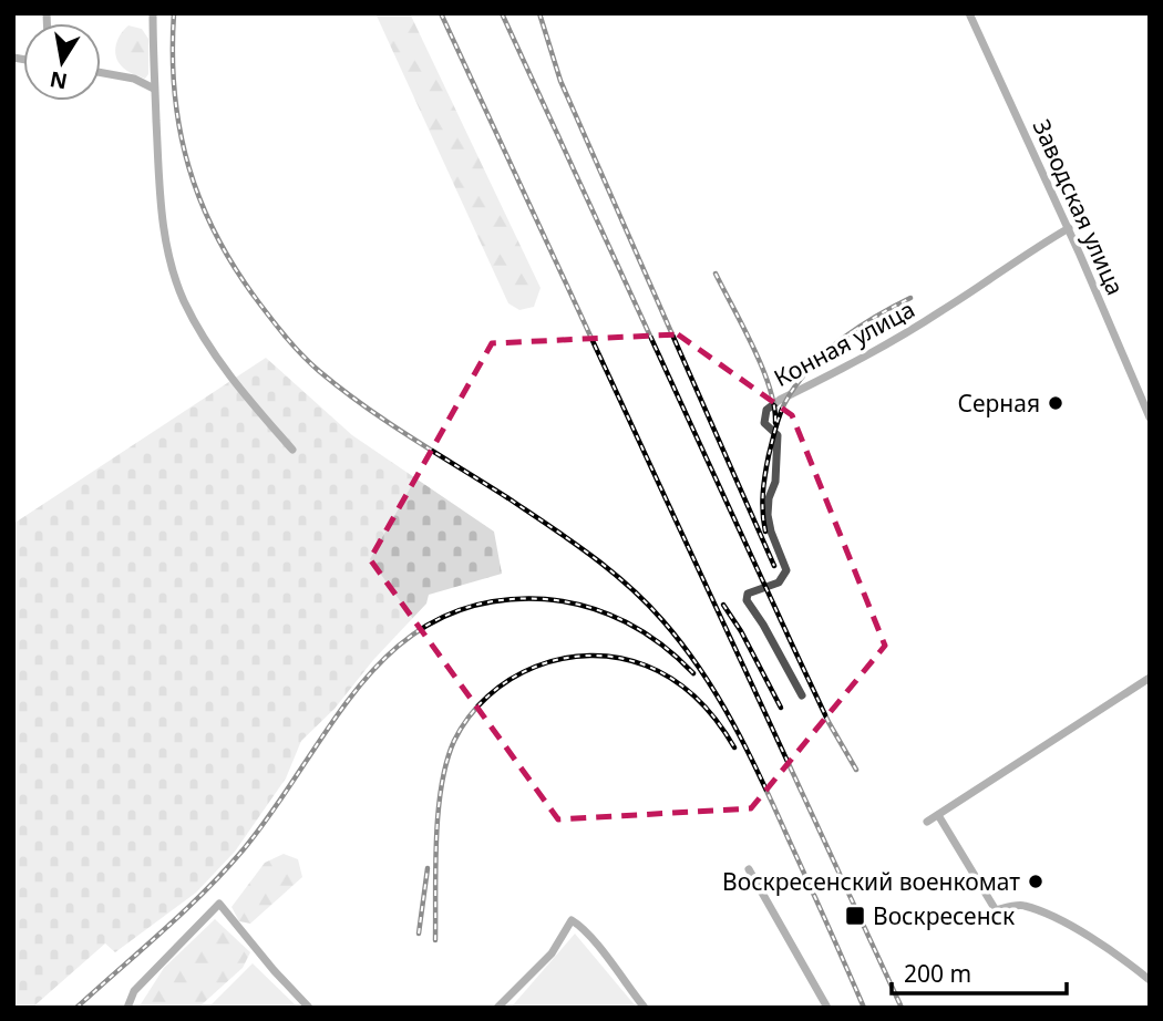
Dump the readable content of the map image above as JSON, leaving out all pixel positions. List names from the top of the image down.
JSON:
{
  "streets": {
    "street": ["Заводская улица", "Конная улица"]
  },
  "crossings": [
    ["Заводская улица", "Конная улица"]
  ],
  "places": {
    "other": ["Серная", "Воскресенский военкомат"],
    "transit": ["Воскресенск"]
  },
  "scale_bar": "200 m",
  "north": "bottom"
}
